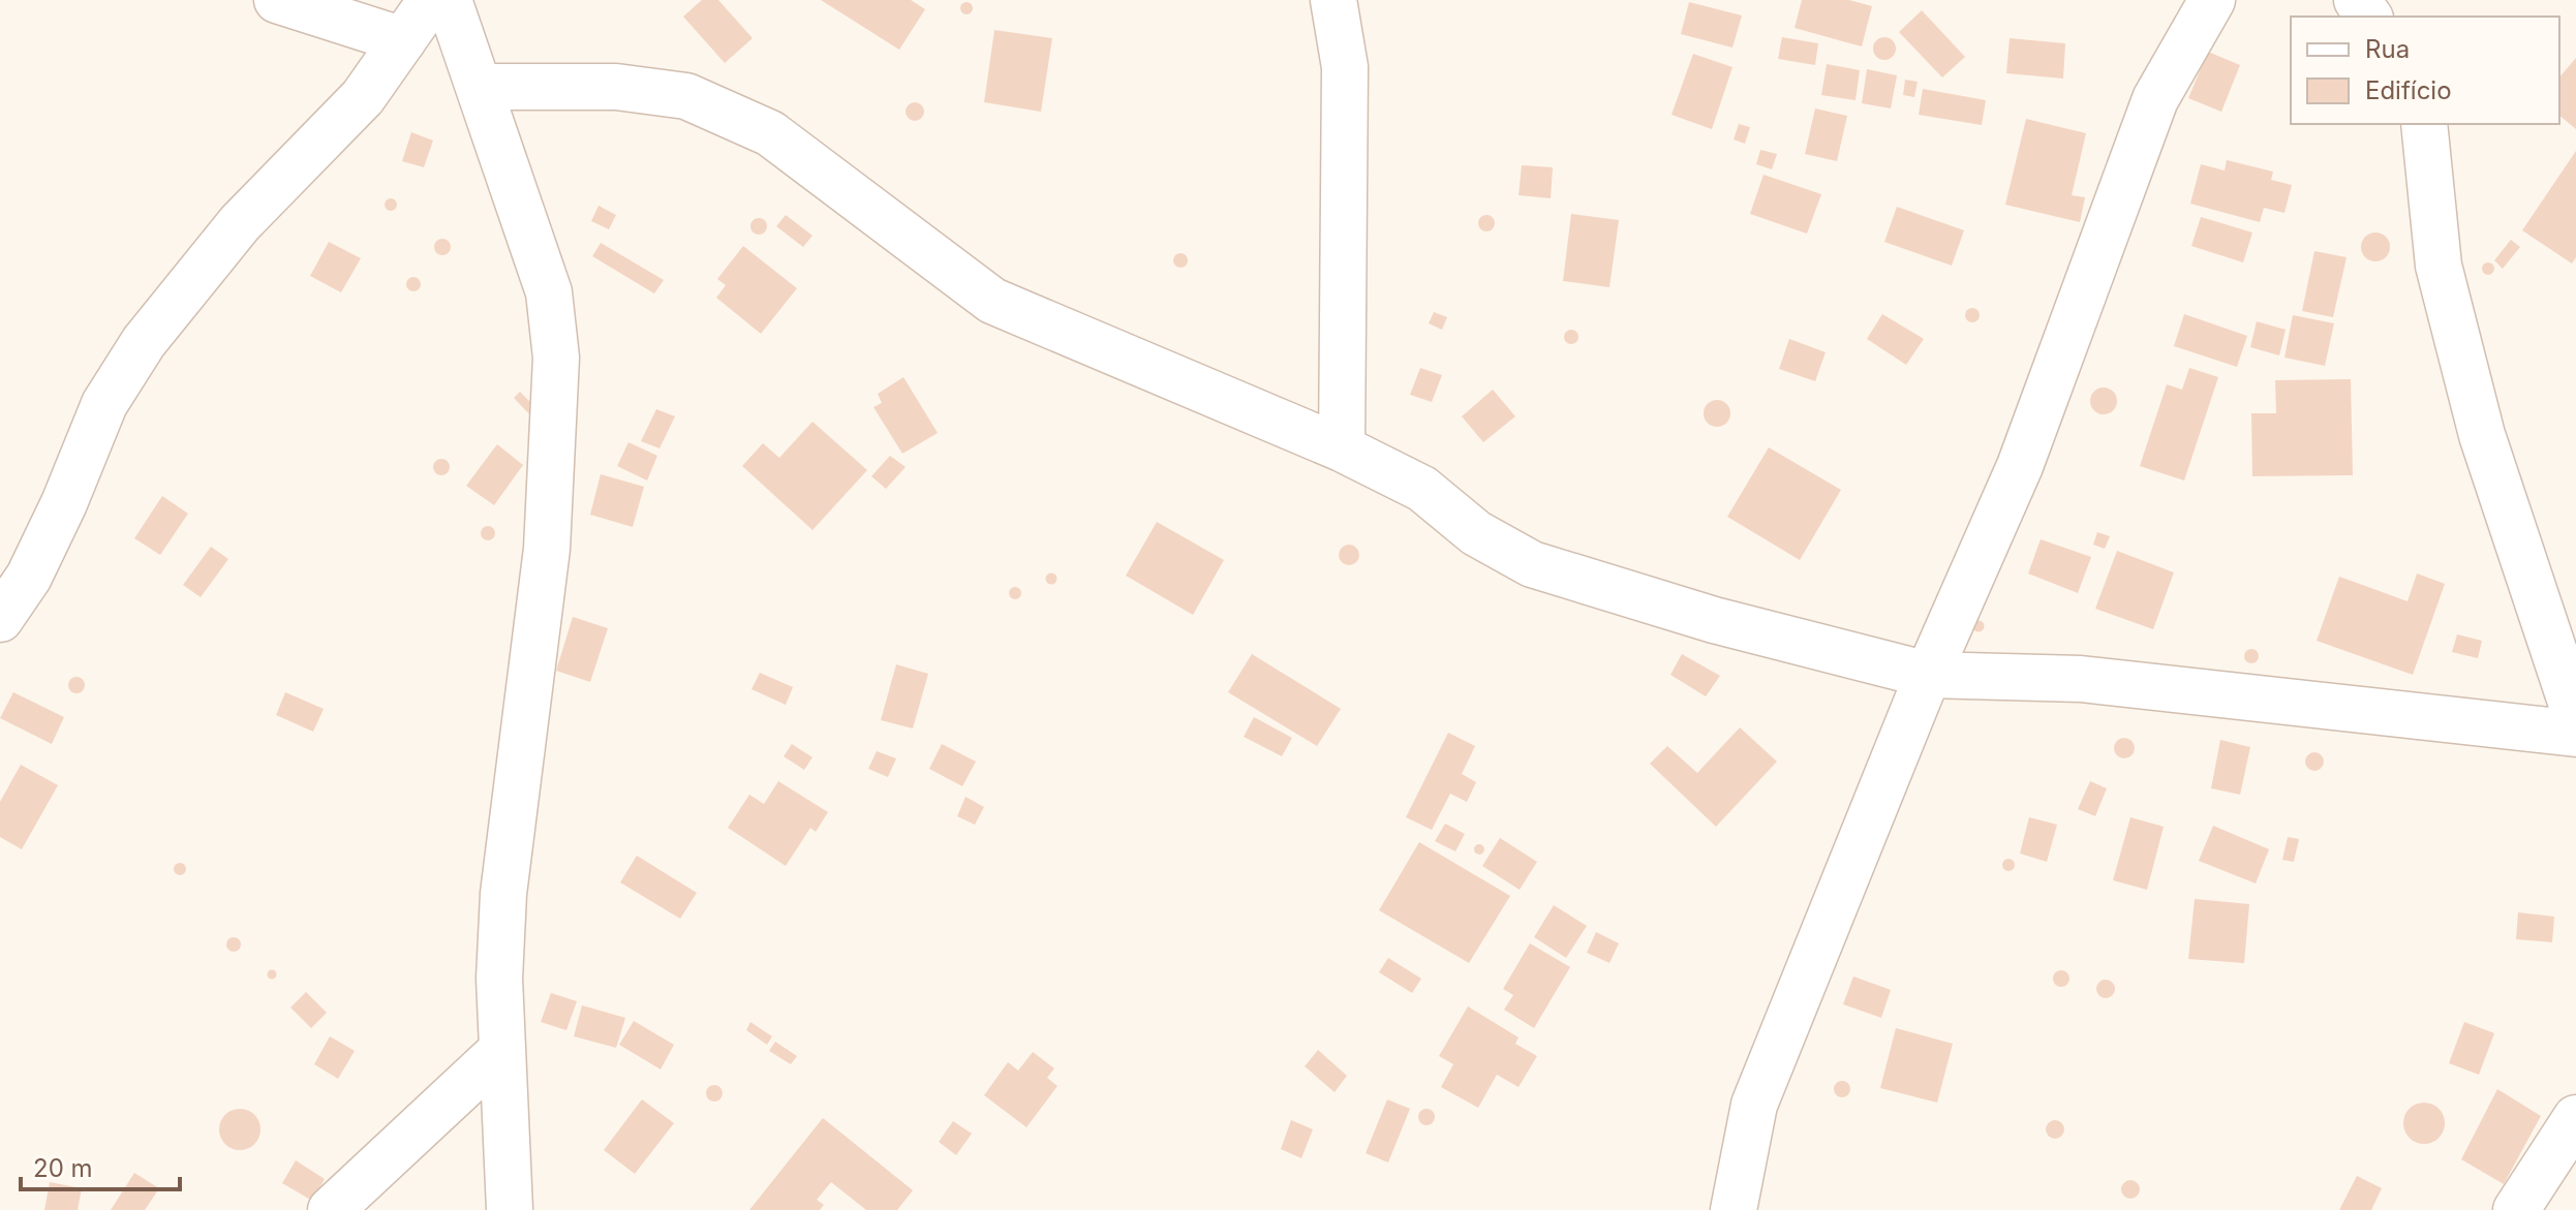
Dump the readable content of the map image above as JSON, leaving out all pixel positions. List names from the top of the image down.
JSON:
{
  "legend": ["Rua", "Edifício"],
  "scale_bar": "20 m"
}
